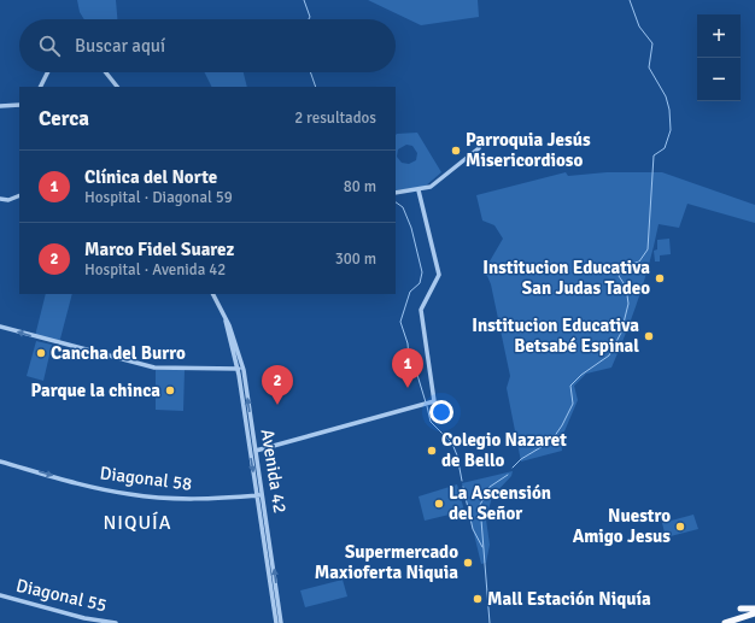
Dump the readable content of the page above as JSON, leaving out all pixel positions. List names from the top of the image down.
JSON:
{
  "streets": {
    "street": ["Avenida 42", "Diagonal 58", "Diagonal 55"]
  },
  "crossings": [
    ["Avenida 42", "Diagonal 58"]
  ],
  "one_way": ["Diagonal 58"],
  "districts": ["NIQUÍA"],
  "places": [
    "Parroquia Jesús Misericordioso",
    "Institucion Educativa San Judas Tadeo",
    "Institucion Educativa Betsabé Espinal",
    "Cancha del Burro",
    "Parque la chinca",
    "Colegio Nazaret de Bello",
    "La Ascensión del Señor",
    "Nuestro Amigo Jesus",
    "Supermercado Maxioferta Niquia",
    "Mall Estación Niquía"
  ],
  "page": {
    "map_buttons": ["+", "−"],
    "search": "Buscar aquí",
    "heading": ["Cerca", "2 resultados"],
    "list": [
      {
        "mark": "1",
        "name": "Clínica del Norte",
        "note": "Hospital · Diagonal 59",
        "value": "80 m"
      },
      {
        "mark": "2",
        "name": "Marco Fidel Suarez",
        "note": "Hospital · Avenida 42",
        "value": "300 m"
      }
    ],
    "pins": ["1", "2"]
  }
}
